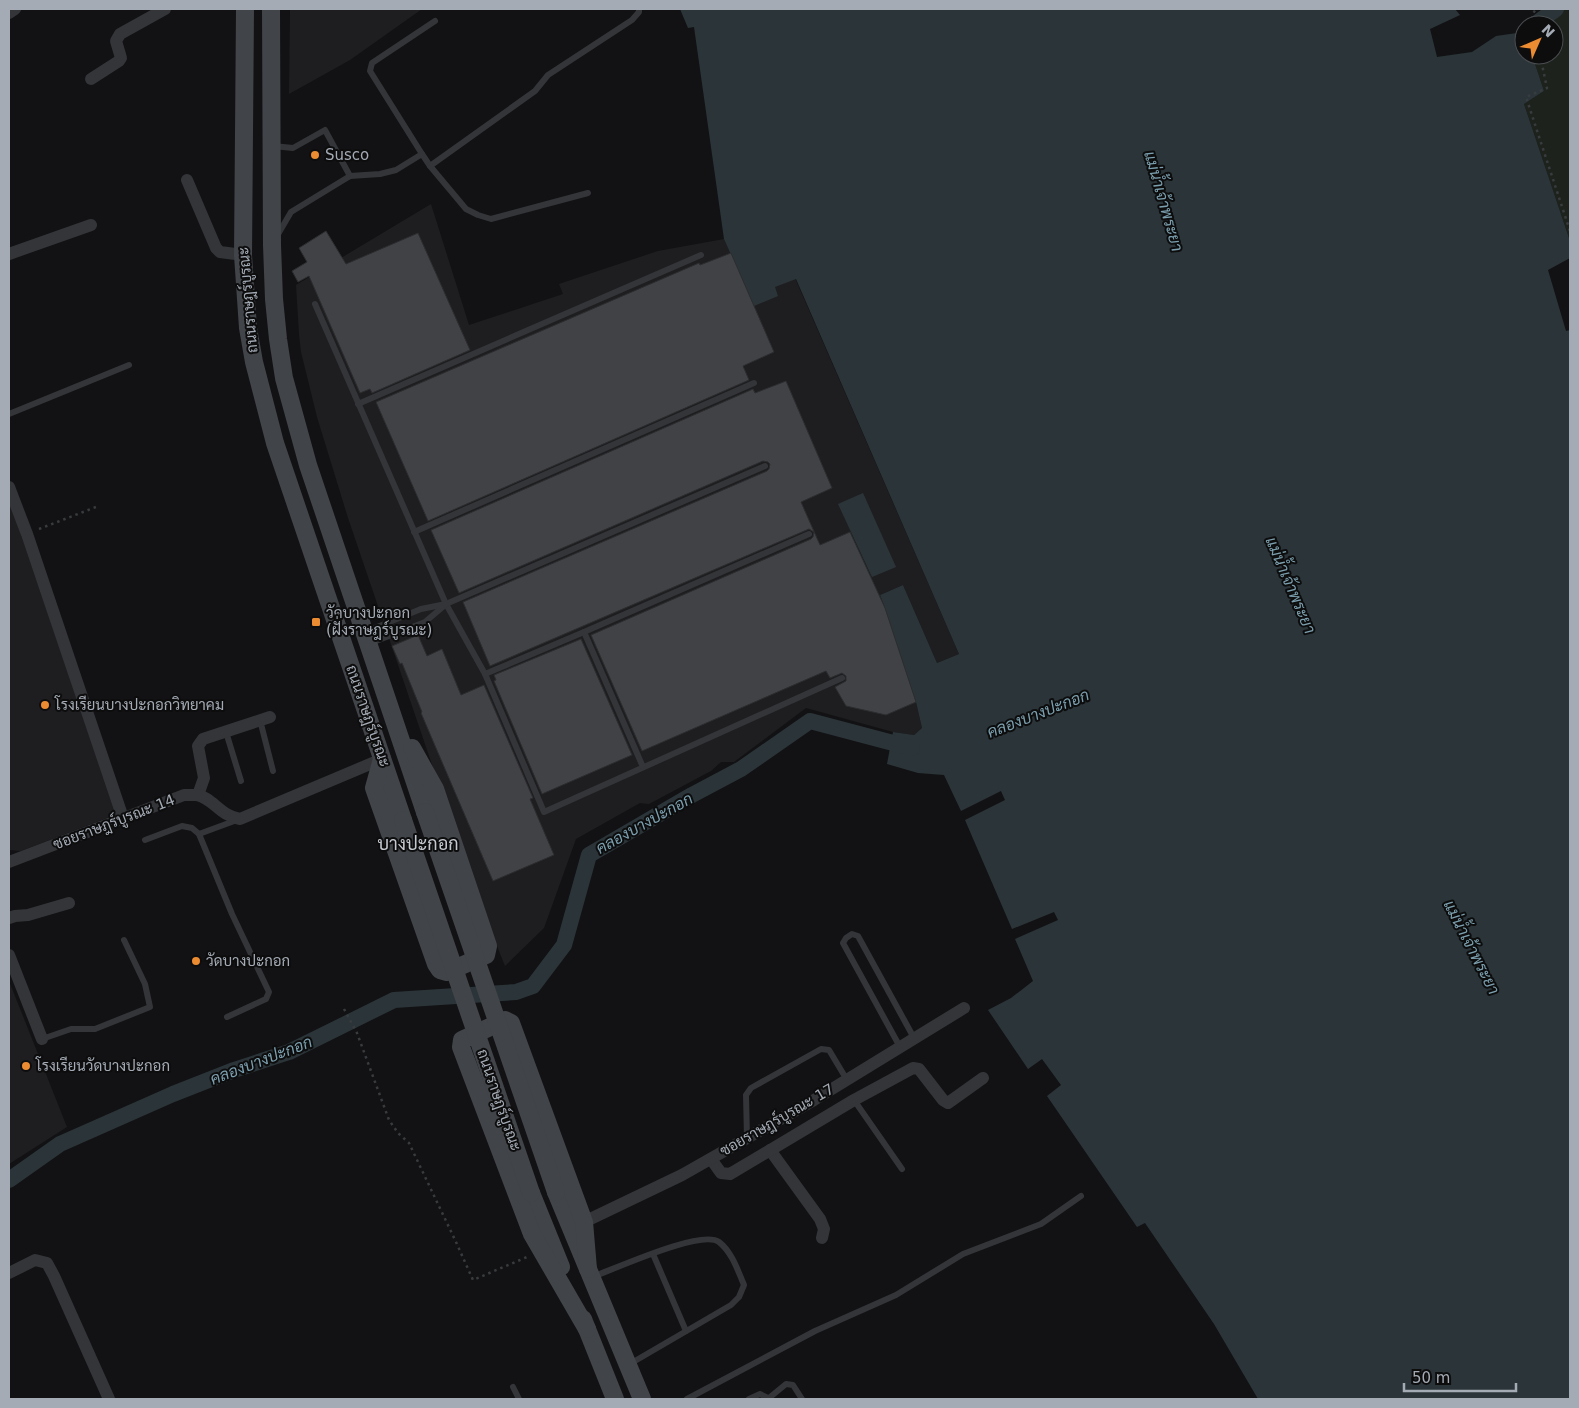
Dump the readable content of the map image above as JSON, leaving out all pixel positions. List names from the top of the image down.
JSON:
{
  "streets": {
    "main road": ["ถนนราษฎร์บูรณะ"],
    "street": ["ซอยราษฎร์บูรณะ 14", "ซอยราษฎร์บูรณะ 17"]
  },
  "districts": ["บางปะกอก"],
  "water": ["แม่น้ำเจ้าพระยา", "คลองบางปะกอก"],
  "places": {
    "other": [
      "Susco",
      "โรงเรียนบางปะกอกวิทยาคม",
      "วัดบางปะกอก",
      "โรงเรียนวัดบางปะกอก"
    ],
    "transit": ["วัดบางปะกอก (ฝั่งราษฎร์บูรณะ)"]
  },
  "scale_bar": "50 m",
  "north": "top right"
}
